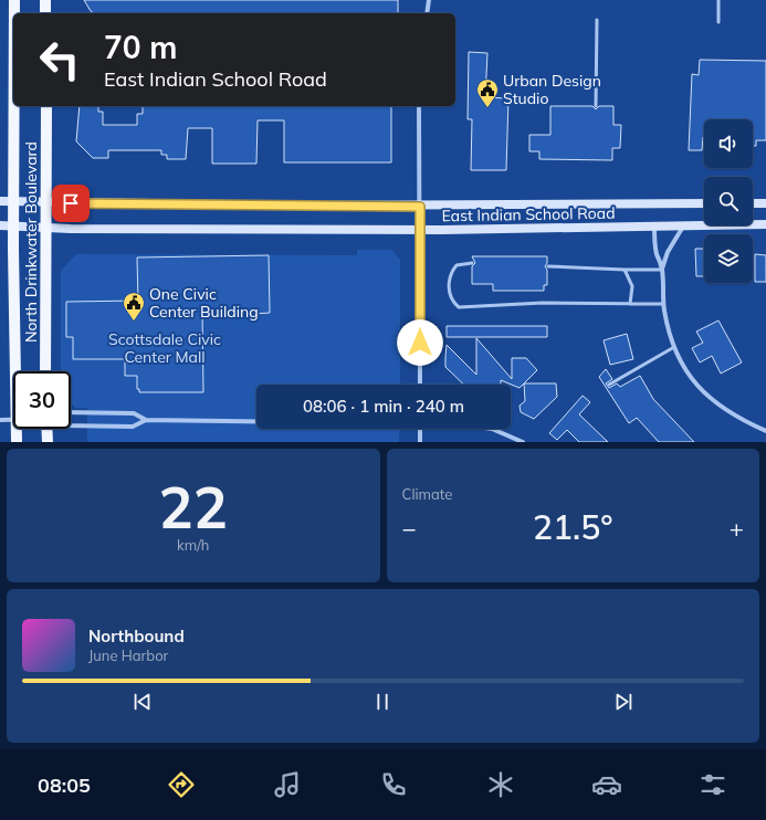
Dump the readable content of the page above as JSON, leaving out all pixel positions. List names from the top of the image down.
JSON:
{
  "streets": {
    "main road": ["East Indian School Road", "North Drinkwater Boulevard"]
  },
  "crossings": [
    ["East Indian School Road", "North Drinkwater Boulevard"]
  ],
  "parks": ["Scottsdale Civic Center Mall"],
  "places": {
    "public building": ["Urban Design Studio", "One Civic Center Building"]
  },
  "page": {
    "turn": ["70 m", "East Indian School Road"],
    "limit": "30",
    "trip": "08:06 · 1 min · 240 m",
    "tile": [
      ["22", "km/h"],
      "Climate"
    ],
    "heat": ["−", "21.5°", "+"],
    "song": ["Northbound", "June Harbor"],
    "tabs": "08:05"
  }
}
